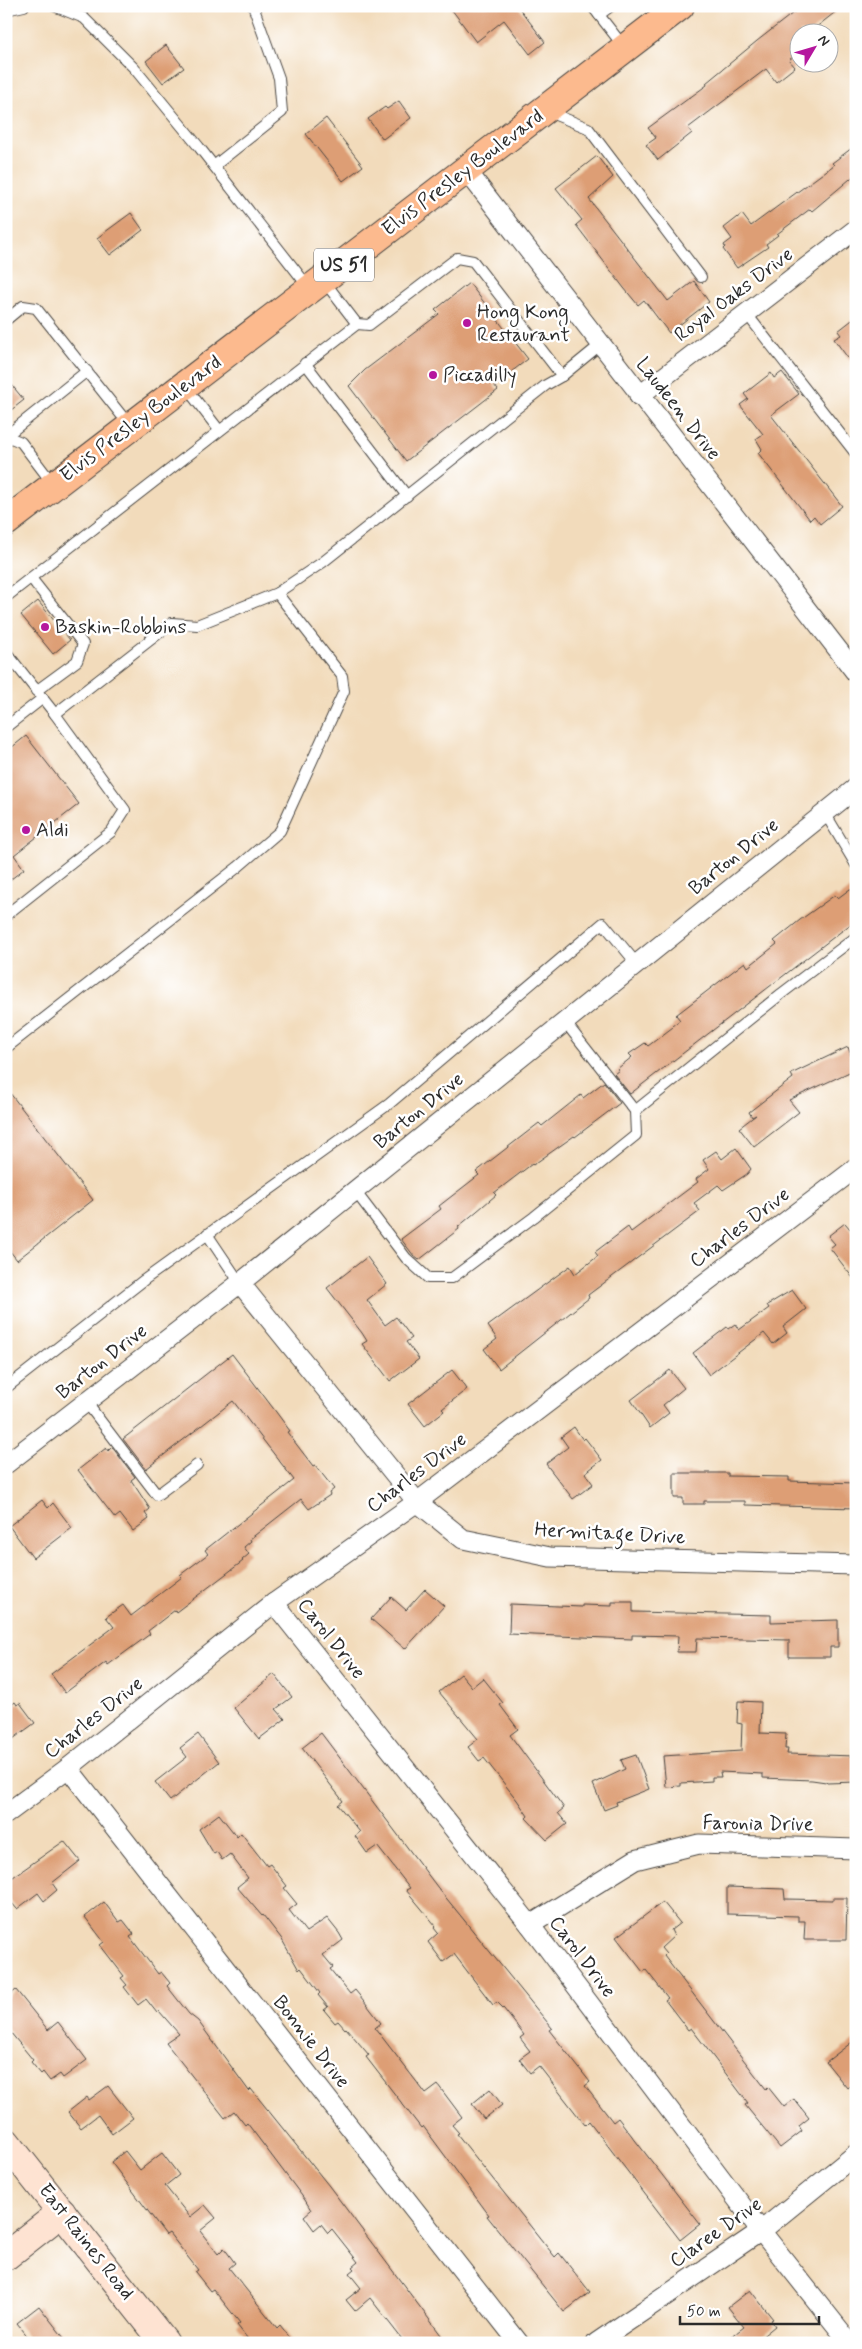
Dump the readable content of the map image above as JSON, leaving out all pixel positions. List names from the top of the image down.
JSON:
{
  "streets": {
    "main road": ["Elvis Presley Boulevard", "US 51", "East Raines Road"],
    "street": [
      "Royal Oaks Drive",
      "Laudeen Drive",
      "Barton Drive",
      "Charles Drive",
      "Hermitage Drive",
      "Carol Drive",
      "Faronia Drive",
      "Bonnie Drive",
      "Claree Drive"
    ]
  },
  "crossings": [
    ["Elvis Presley Boulevard", "Laudeen Drive"],
    ["Royal Oaks Drive", "Laudeen Drive"],
    ["Barton Drive", "Hermitage Drive"],
    ["Charles Drive", "Hermitage Drive"],
    ["Charles Drive", "Carol Drive"],
    ["Charles Drive", "Bonnie Drive"],
    ["Carol Drive", "Faronia Drive"],
    ["Carol Drive", "Claree Drive"]
  ],
  "places": [
    "Hong Kong Restaurant",
    "Piccadilly",
    "Baskin-Robbins",
    "Aldi"
  ],
  "scale_bar": "50 m",
  "north": "top right"
}
